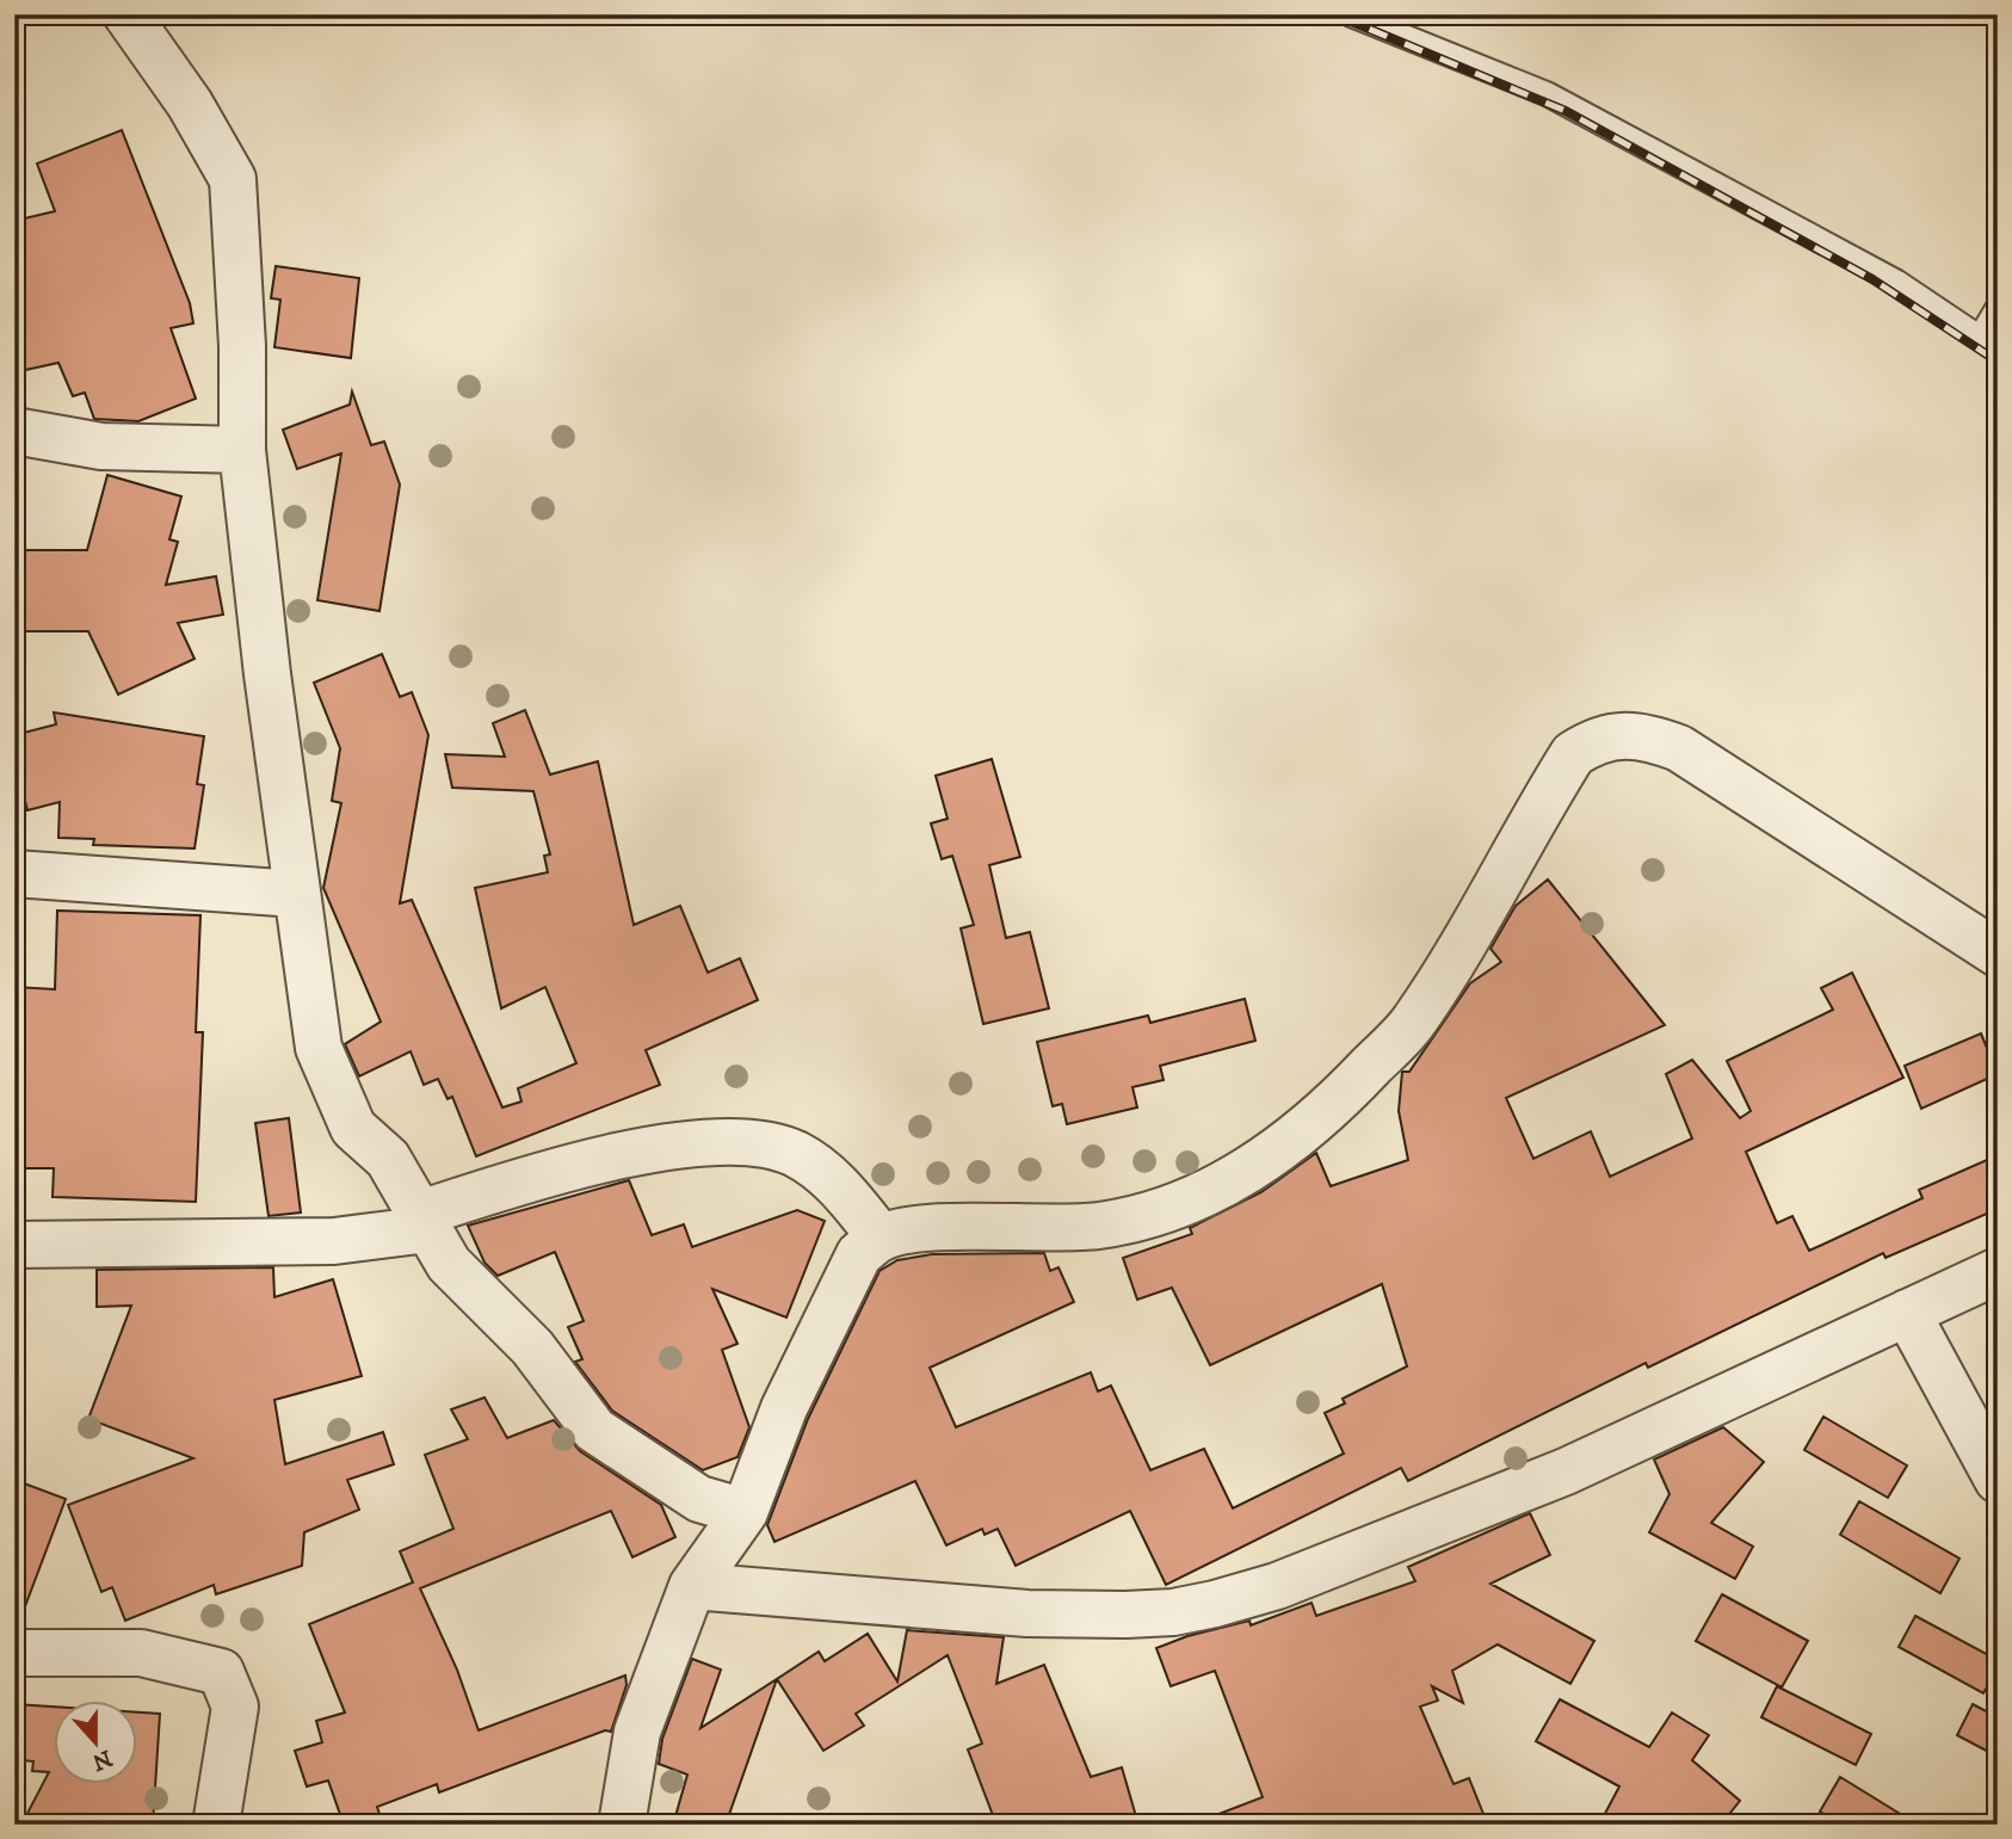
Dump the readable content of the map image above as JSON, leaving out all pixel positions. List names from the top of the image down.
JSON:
{
  "north": "bottom"
}
